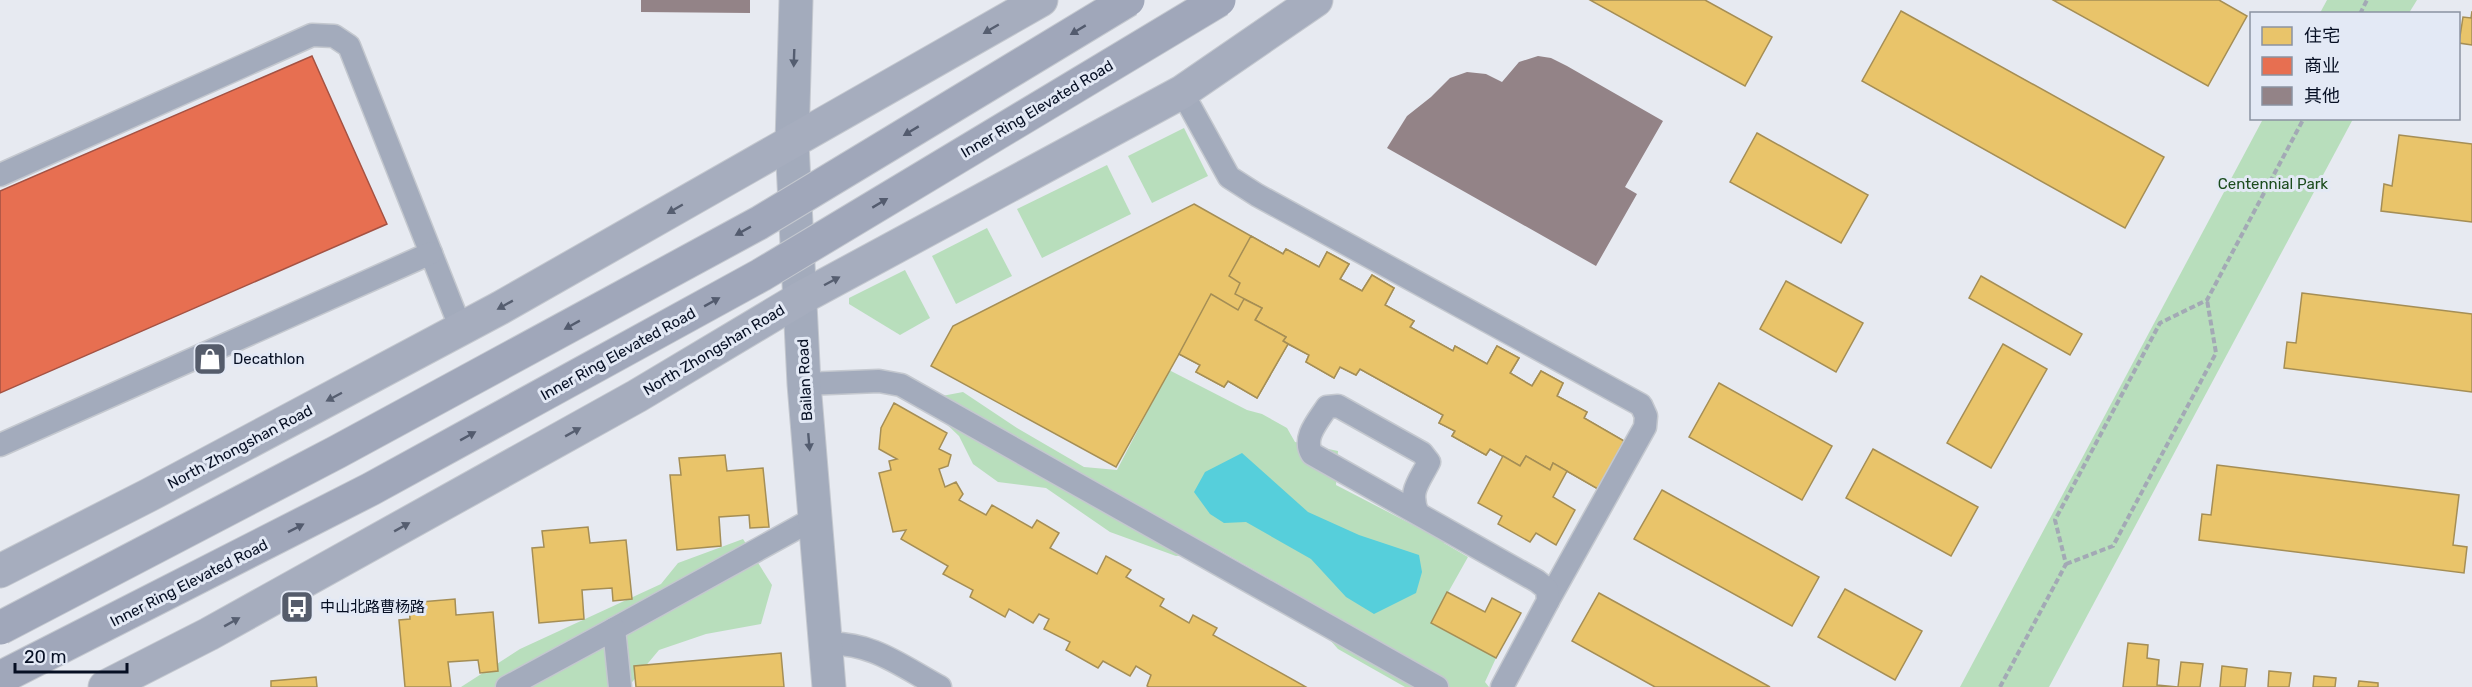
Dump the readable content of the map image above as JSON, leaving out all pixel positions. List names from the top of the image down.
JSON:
{
  "streets": {
    "highway": ["Inner Ring Elevated Road"],
    "main road": ["North Zhongshan Road"],
    "street": ["Bailan Road"]
  },
  "crossings": [
    ["North Zhongshan Road", "Bailan Road"]
  ],
  "one_way": ["Bailan Road"],
  "parks": ["Centennial Park"],
  "places": {
    "shop": ["Decathlon"],
    "bus stop": ["中山北路曹杨路"]
  },
  "legend": ["住宅", "商业", "其他"],
  "scale_bar": "20 m"
}
